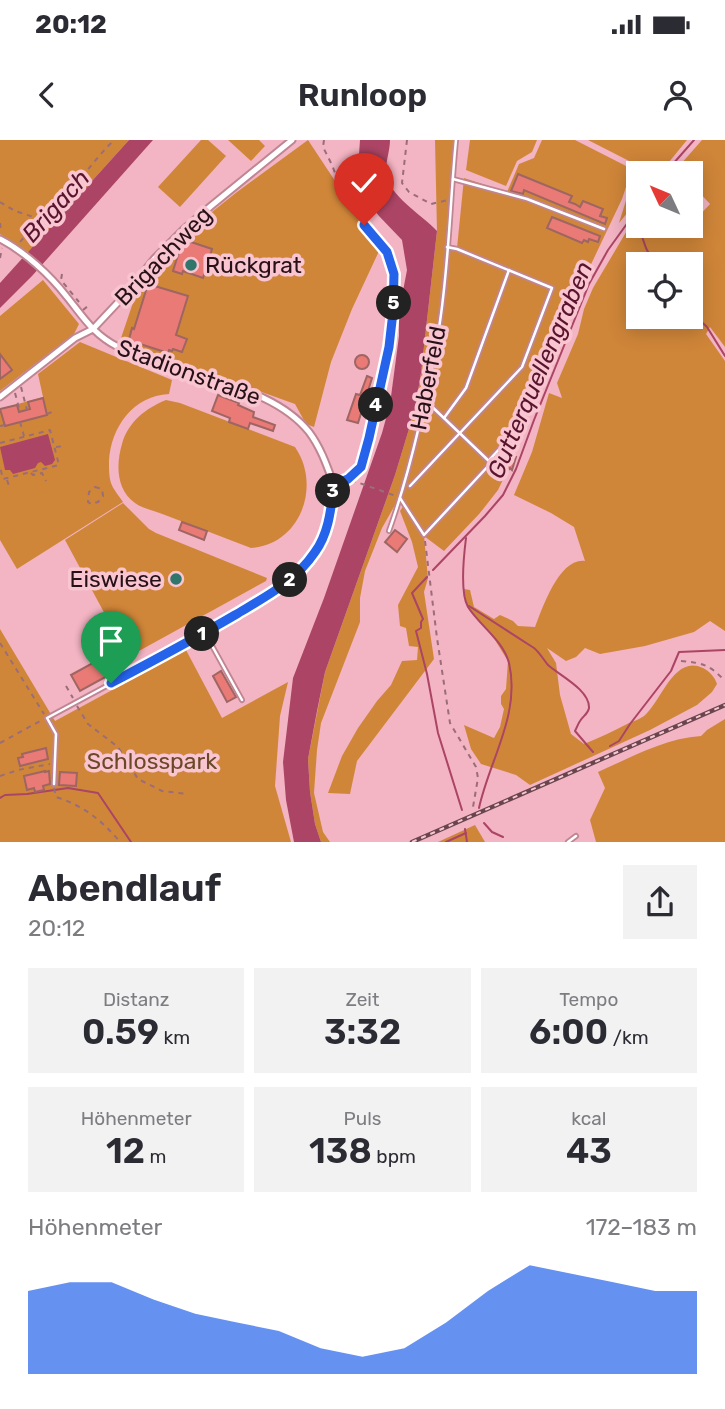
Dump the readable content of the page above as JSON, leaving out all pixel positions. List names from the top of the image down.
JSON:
{
  "streets": {
    "street": ["Brigachweg", "Stadionstraße"],
    "lane": ["Haberfeld"]
  },
  "crossings": [
    ["Brigachweg", "Stadionstraße"]
  ],
  "water": ["Brigach", "Gutterquellengraben"],
  "parks": ["Schlosspark"],
  "places": ["Rückgrat", "Eiswiese"],
  "north": "top left",
  "page": {
    "status": "20:12",
    "header": "Runloop",
    "pins": [
      "5",
      "4",
      "3",
      "2",
      "1"
    ],
    "heading": ["Abendlauf", "20:12"],
    "stats": [
      ["Distanz", "0.59 km"],
      ["Zeit", "3:32"],
      ["Tempo", "6:00 /km"],
      ["Höhenmeter", "12 m"],
      ["Puls", "138 bpm"],
      ["kcal", "43"]
    ],
    "chart": ["Höhenmeter", "172–183 m"]
  }
}
